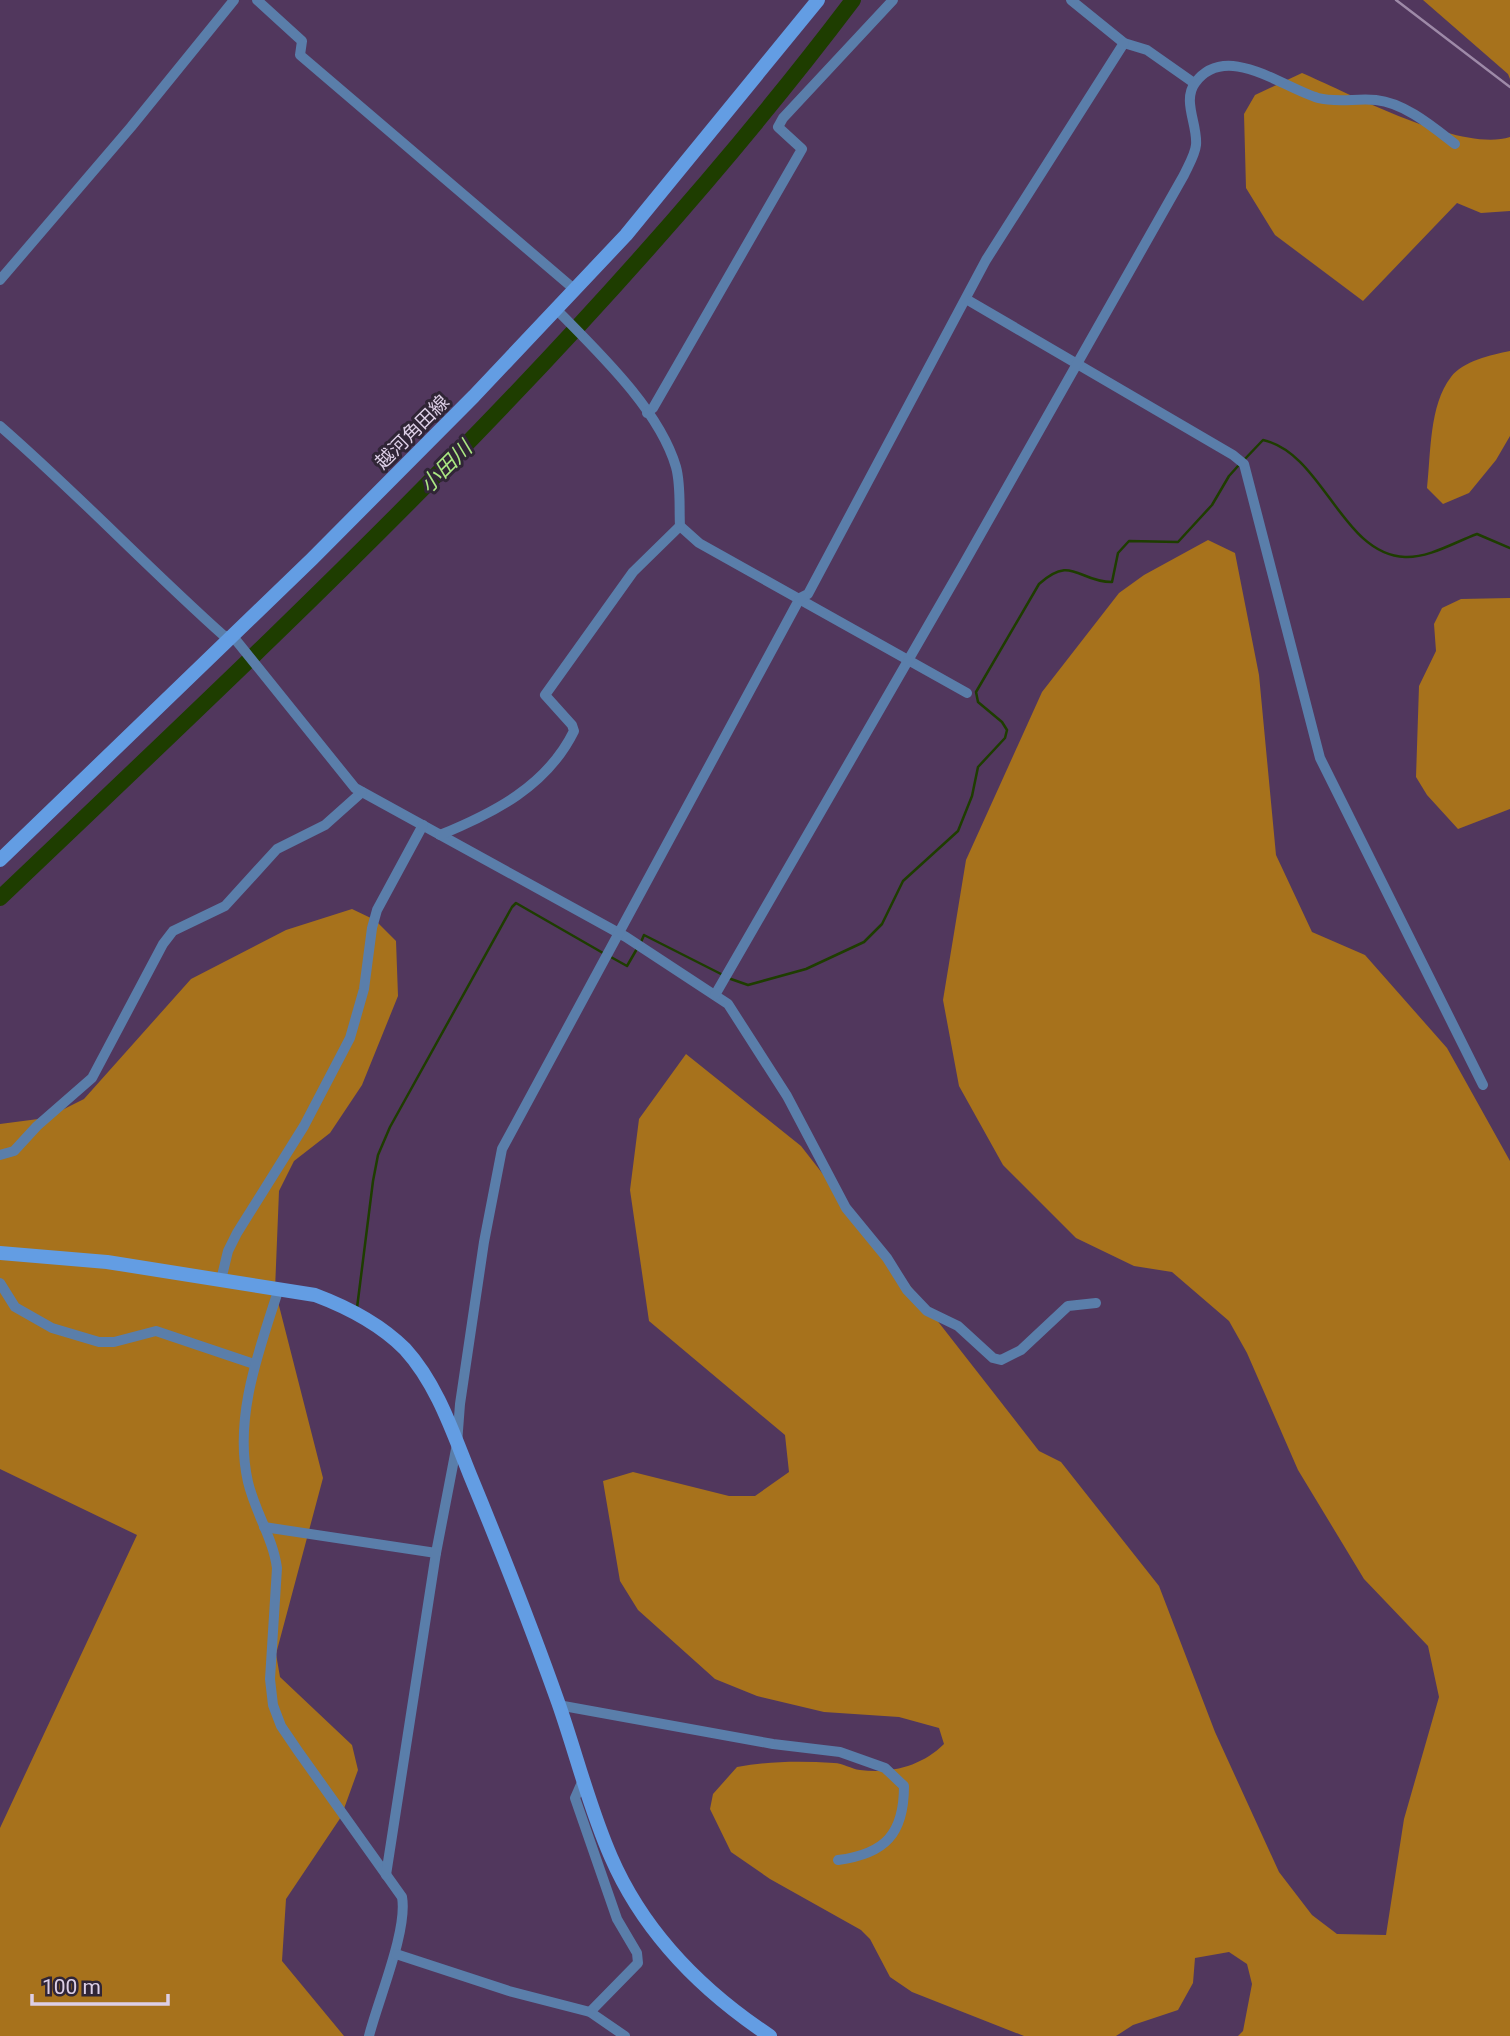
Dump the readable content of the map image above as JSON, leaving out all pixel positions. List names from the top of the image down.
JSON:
{
  "streets": {
    "street": ["越河角田線"]
  },
  "water": ["小田川"],
  "scale_bar": "100 m"
}
